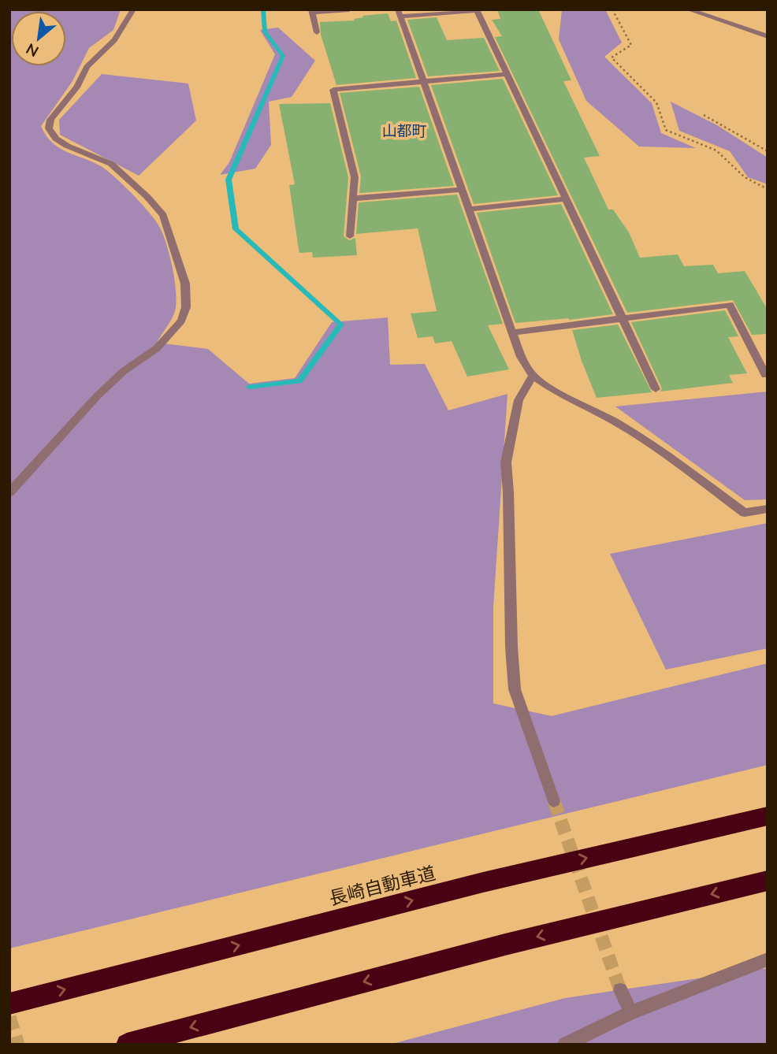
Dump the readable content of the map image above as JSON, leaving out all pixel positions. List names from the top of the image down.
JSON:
{
  "streets": {
    "highway": ["長崎自動車道"]
  },
  "districts": ["山都町"],
  "north": "bottom left"
}
